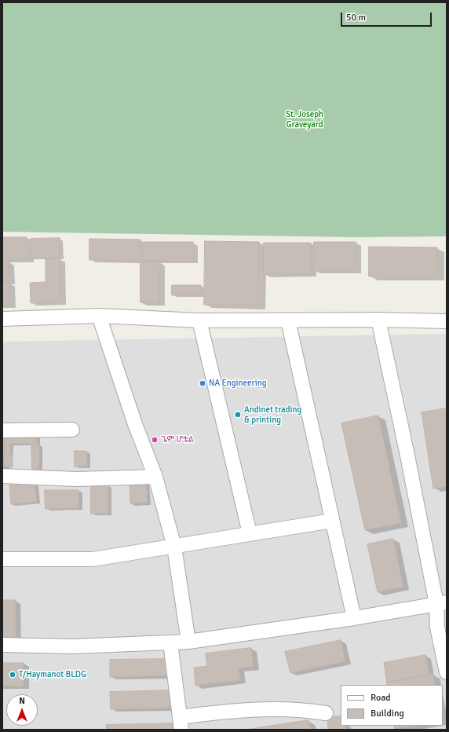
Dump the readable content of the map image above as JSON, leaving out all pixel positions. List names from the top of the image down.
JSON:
{
  "parks": ["St. Joseph Graveyard"],
  "places": [
    "NA Engineering",
    "Andinet trading & printing",
    "ጌም ሆቴል",
    "T/Haymanot BLDG"
  ],
  "legend": ["Road", "Building"],
  "scale_bar": "50 m",
  "north": "top"
}
